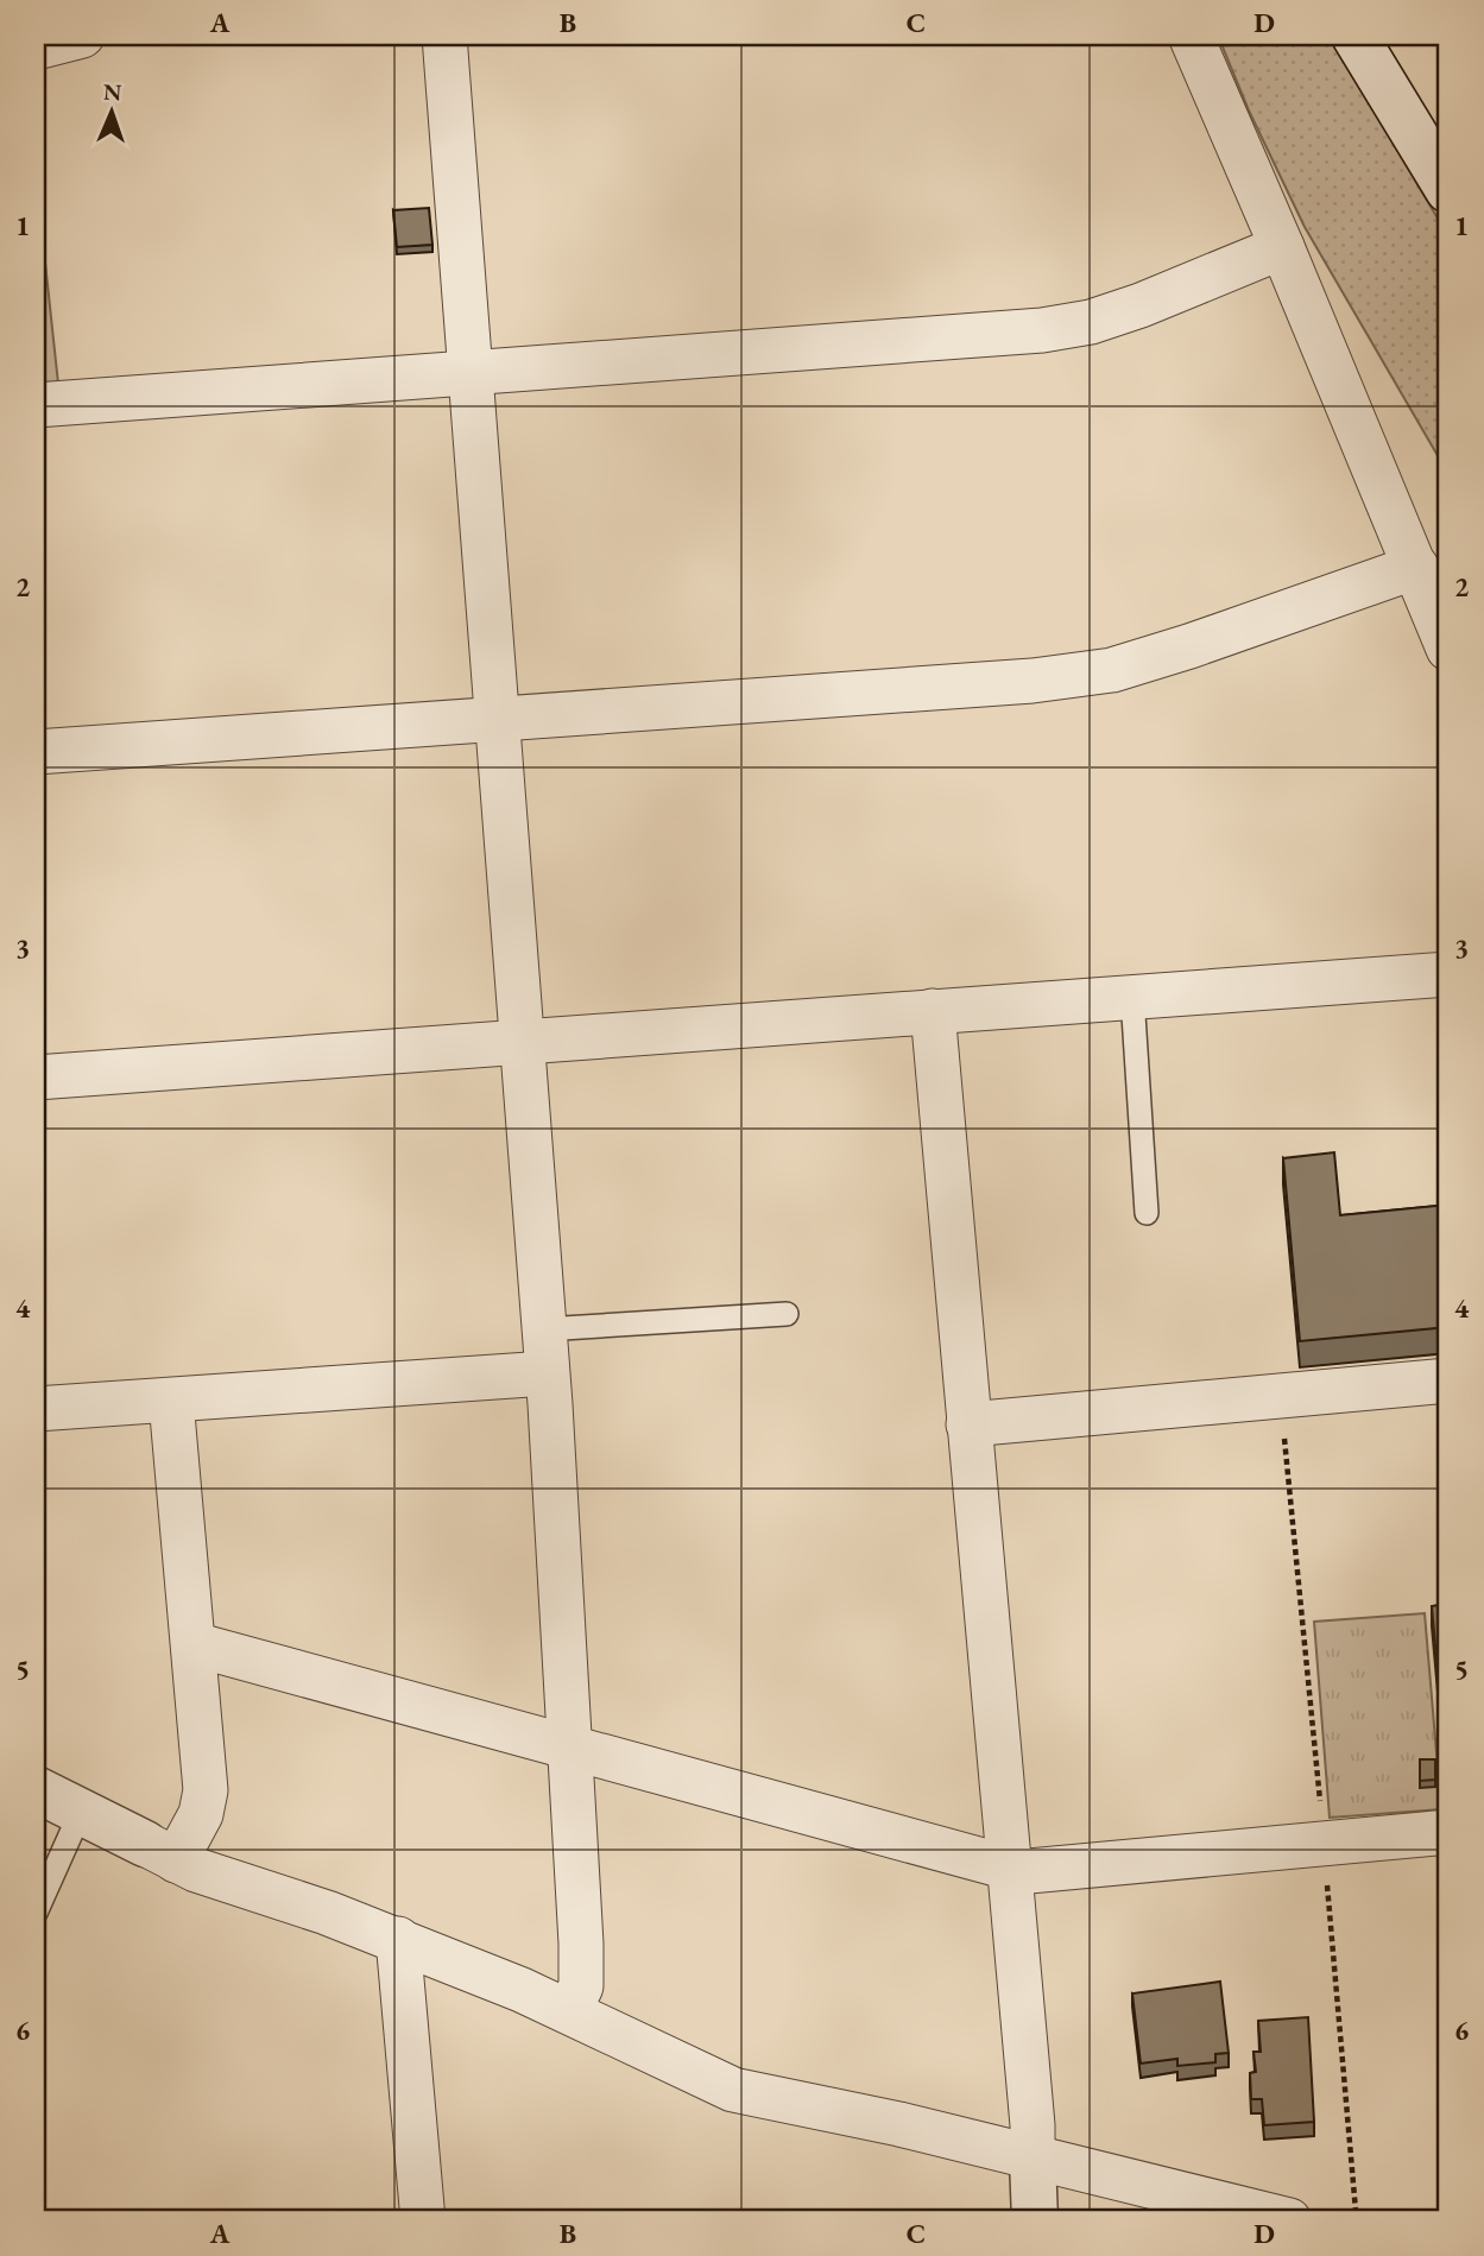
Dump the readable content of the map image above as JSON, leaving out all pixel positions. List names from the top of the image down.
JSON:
{
  "north": "top",
  "grid": {
    "columns": [
      "A",
      "B",
      "C",
      "D"
    ],
    "rows": [
      "1",
      "2",
      "3",
      "4",
      "5",
      "6"
    ]
  }
}
